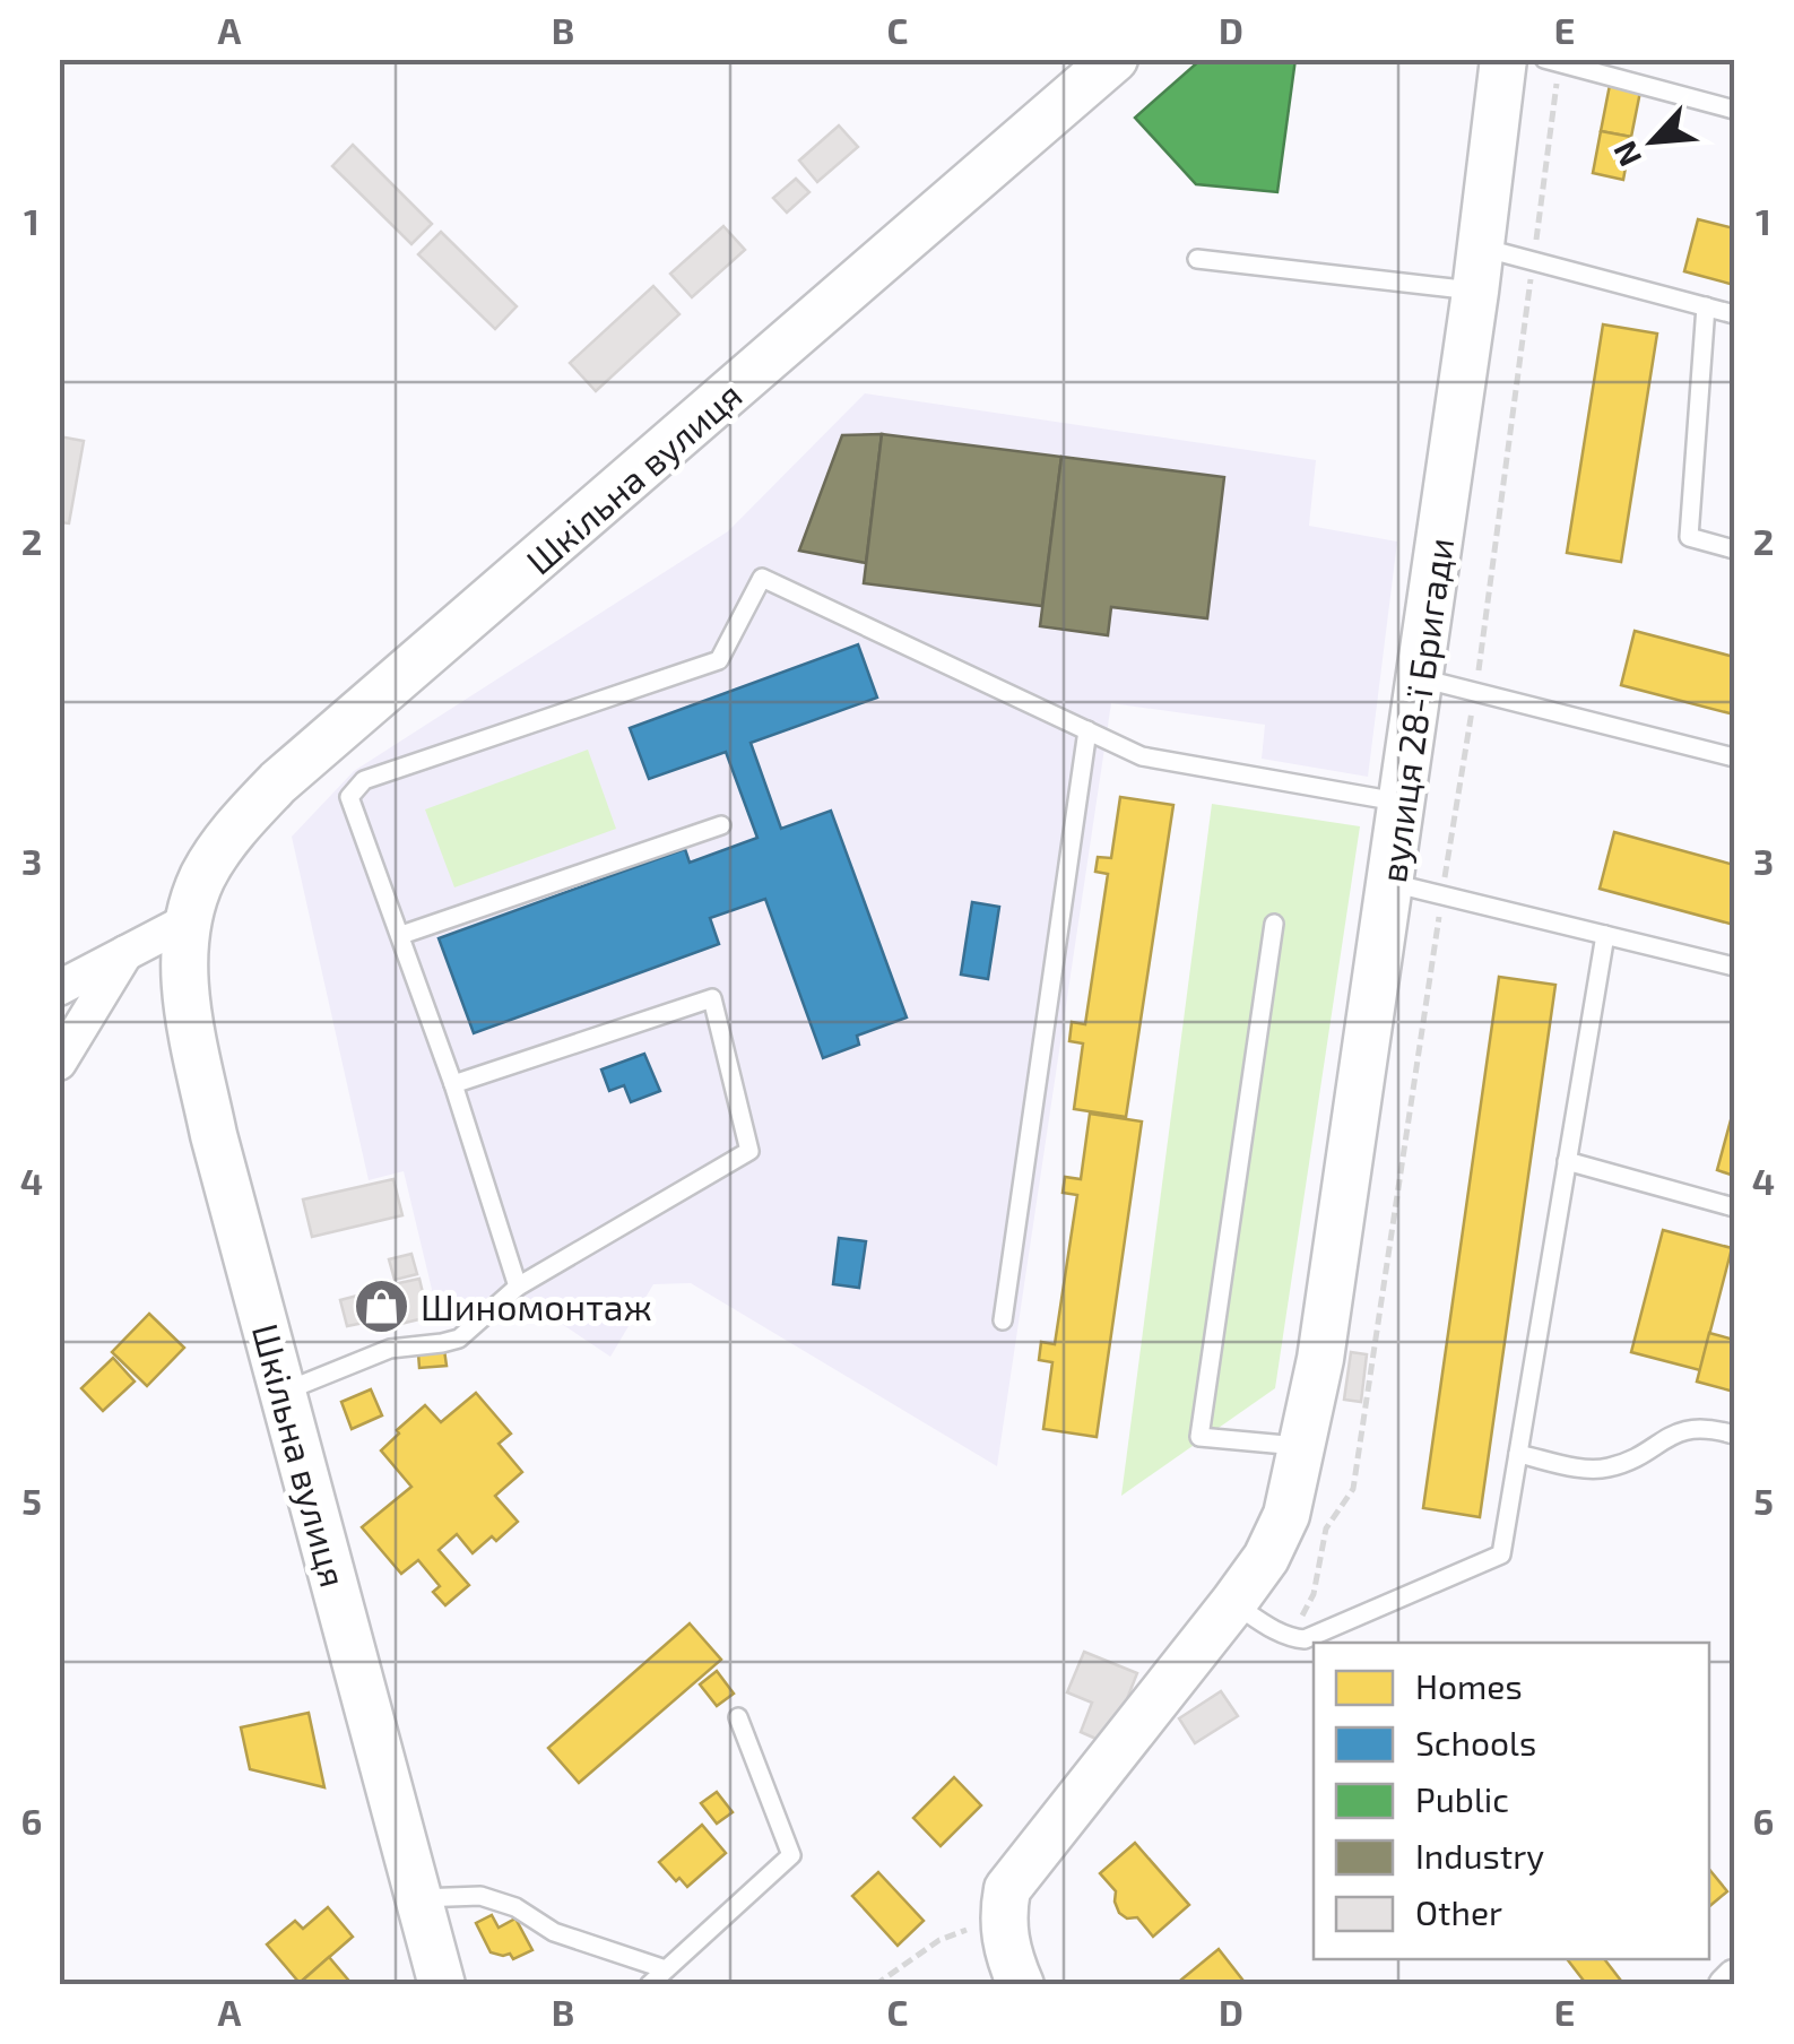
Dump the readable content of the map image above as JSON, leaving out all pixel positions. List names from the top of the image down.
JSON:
{
  "streets": {
    "street": ["Шкільна вулиця", "вулиця 28-ї Бригади"]
  },
  "places": {
    "shop": ["Шиномонтаж"]
  },
  "legend": [
    "Homes",
    "Schools",
    "Public",
    "Industry",
    "Other"
  ],
  "north": "bottom left",
  "grid": {
    "columns": [
      "A",
      "B",
      "C",
      "D",
      "E"
    ],
    "rows": [
      "1",
      "2",
      "3",
      "4",
      "5",
      "6"
    ]
  }
}
